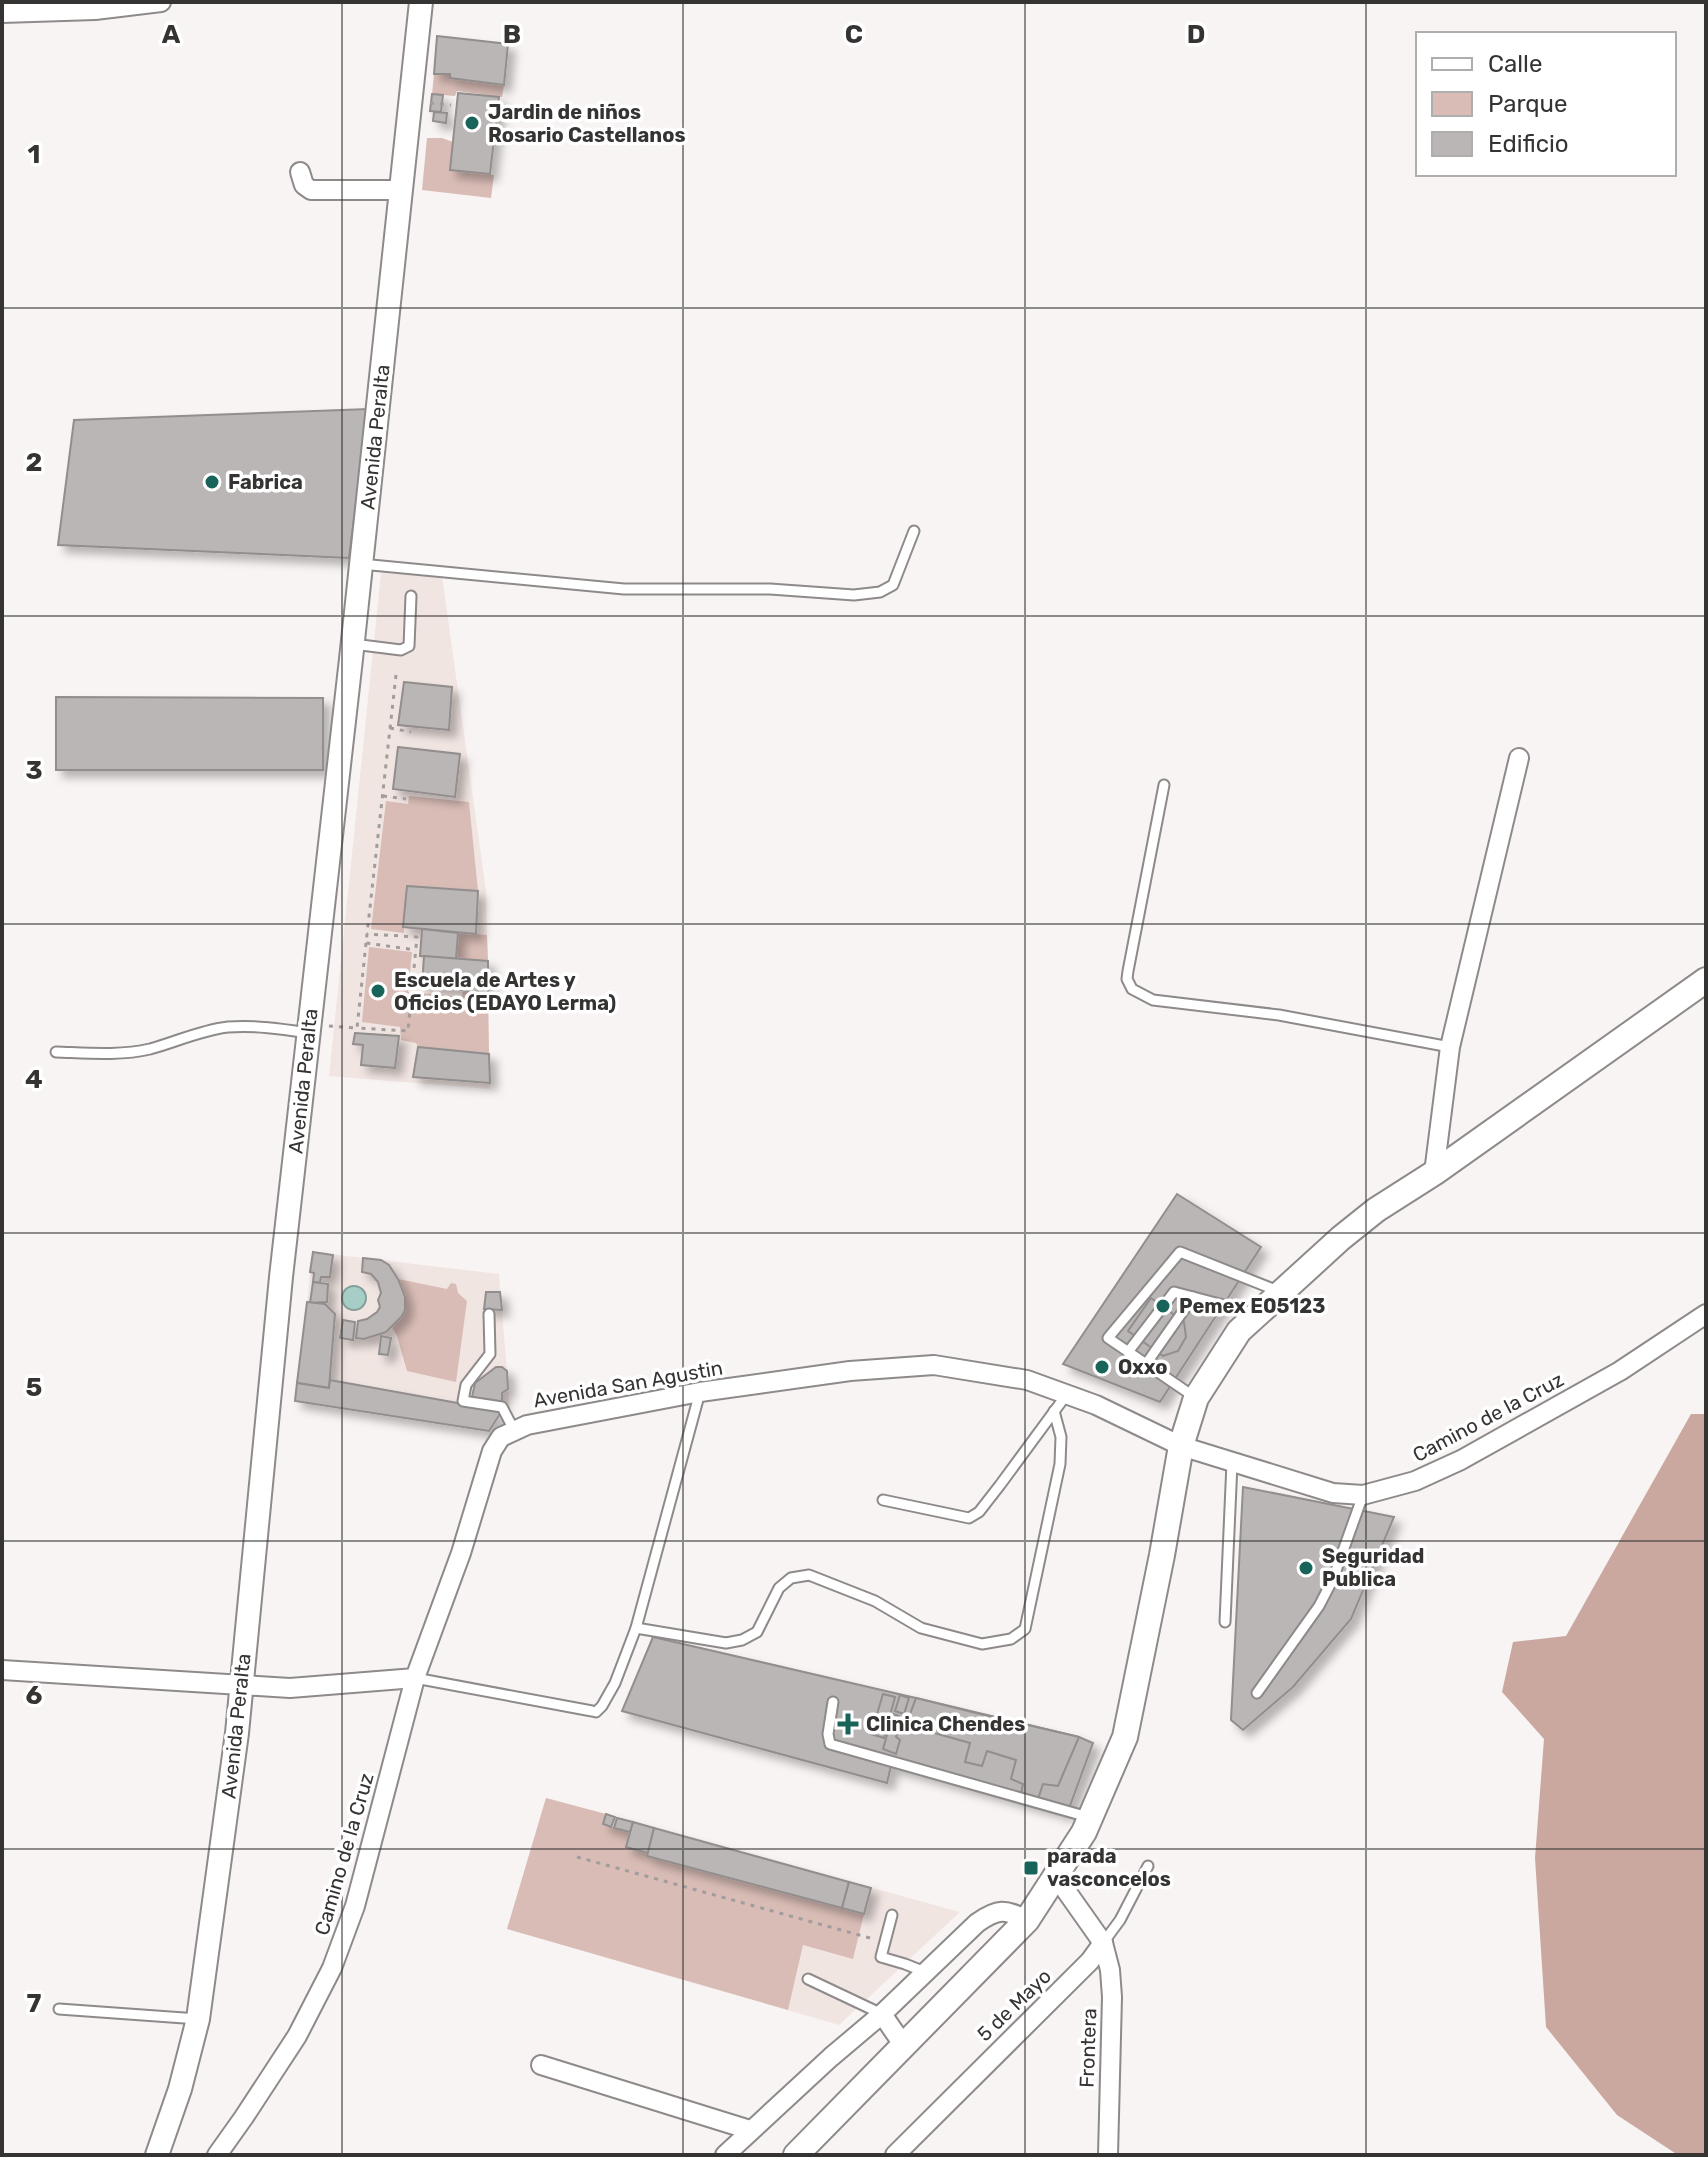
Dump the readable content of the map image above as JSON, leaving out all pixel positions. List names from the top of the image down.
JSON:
{
  "streets": {
    "street": [
      "Avenida Peralta",
      "Avenida San Agustin",
      "Camino de la Cruz",
      "5 de Mayo",
      "Frontera"
    ]
  },
  "crossings": [
    ["Avenida San Agustin", "Camino de la Cruz"],
    ["5 de Mayo", "Frontera"]
  ],
  "places": {
    "other": [
      "Jardin de niños Rosario Castellanos",
      "Fabrica",
      "Escuela de Artes y Oficios (EDAYO Lerma)",
      "Pemex E05123",
      "Oxxo",
      "Seguridad Publica"
    ],
    "health": ["Clinica Chendes"],
    "transit": ["parada vasconcelos"]
  },
  "legend": ["Calle", "Parque", "Edificio"],
  "grid": {
    "columns": [
      "A",
      "B",
      "C",
      "D"
    ],
    "rows": [
      "1",
      "2",
      "3",
      "4",
      "5",
      "6",
      "7"
    ]
  }
}
